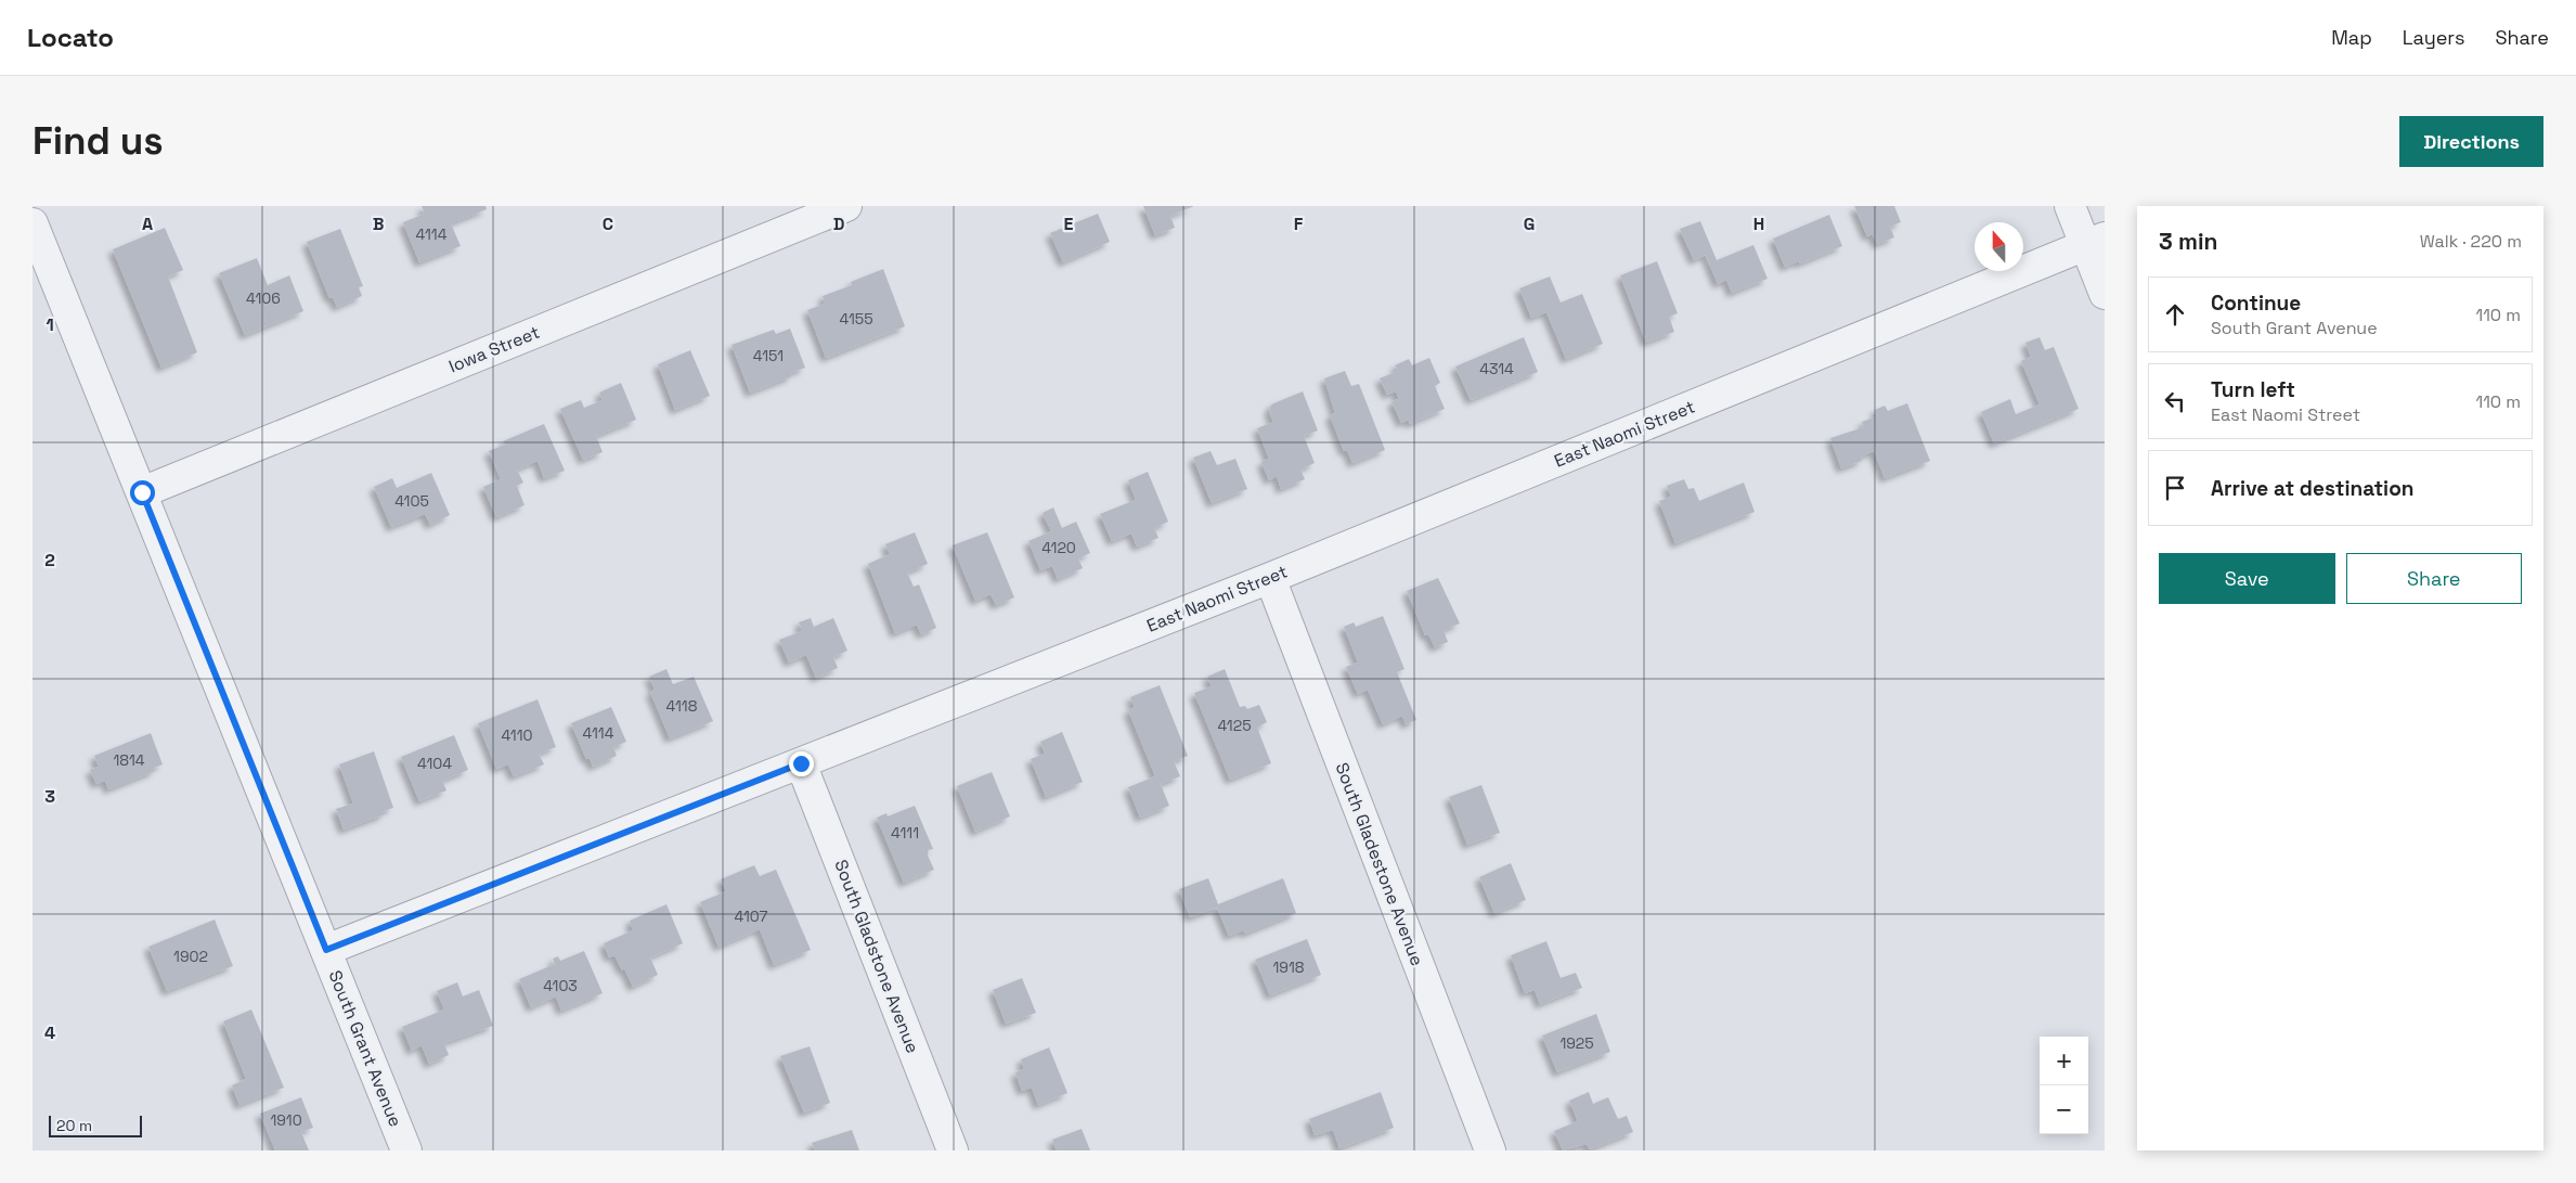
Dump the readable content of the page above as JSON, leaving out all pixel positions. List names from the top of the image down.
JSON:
{
  "streets": {
    "street": [
      "Iowa Street",
      "East Naomi Street",
      "South Gladestone Avenue",
      "South Gladstone Avenue",
      "South Grant Avenue"
    ]
  },
  "crossings": [
    ["Iowa Street", "South Grant Avenue"],
    ["East Naomi Street", "South Gladestone Avenue"],
    ["East Naomi Street", "South Gladstone Avenue"],
    ["East Naomi Street", "South Grant Avenue"]
  ],
  "house_numbers": [
    "4114",
    "4106",
    "4155",
    "4151",
    "4314",
    "4105",
    "4120",
    "4118",
    "4125",
    "4114",
    "4110",
    "1814",
    "4104",
    "4111",
    "4107",
    "1902",
    "1918",
    "4103",
    "1925",
    "1910"
  ],
  "scale_bar": "20 m",
  "north": "top",
  "page": {
    "header": "Locato",
    "nav": ["Map", "Layers", "Share"],
    "buttons": [
      "Directions",
      ["Save", "Share"]
    ],
    "title": "Find us",
    "heading": ["3 min", "Walk · 220 m"],
    "list": [
      ["Continue", "South Grant Avenue", "110 m"],
      ["Turn left", "East Naomi Street", "110 m"],
      "Arrive at destination"
    ],
    "map_buttons": ["+", "−"],
    "scale": "20 m"
  },
  "grid": {
    "columns": [
      "A",
      "B",
      "C",
      "D",
      "E",
      "F",
      "G",
      "H"
    ],
    "rows": [
      "1",
      "2",
      "3",
      "4"
    ]
  }
}
